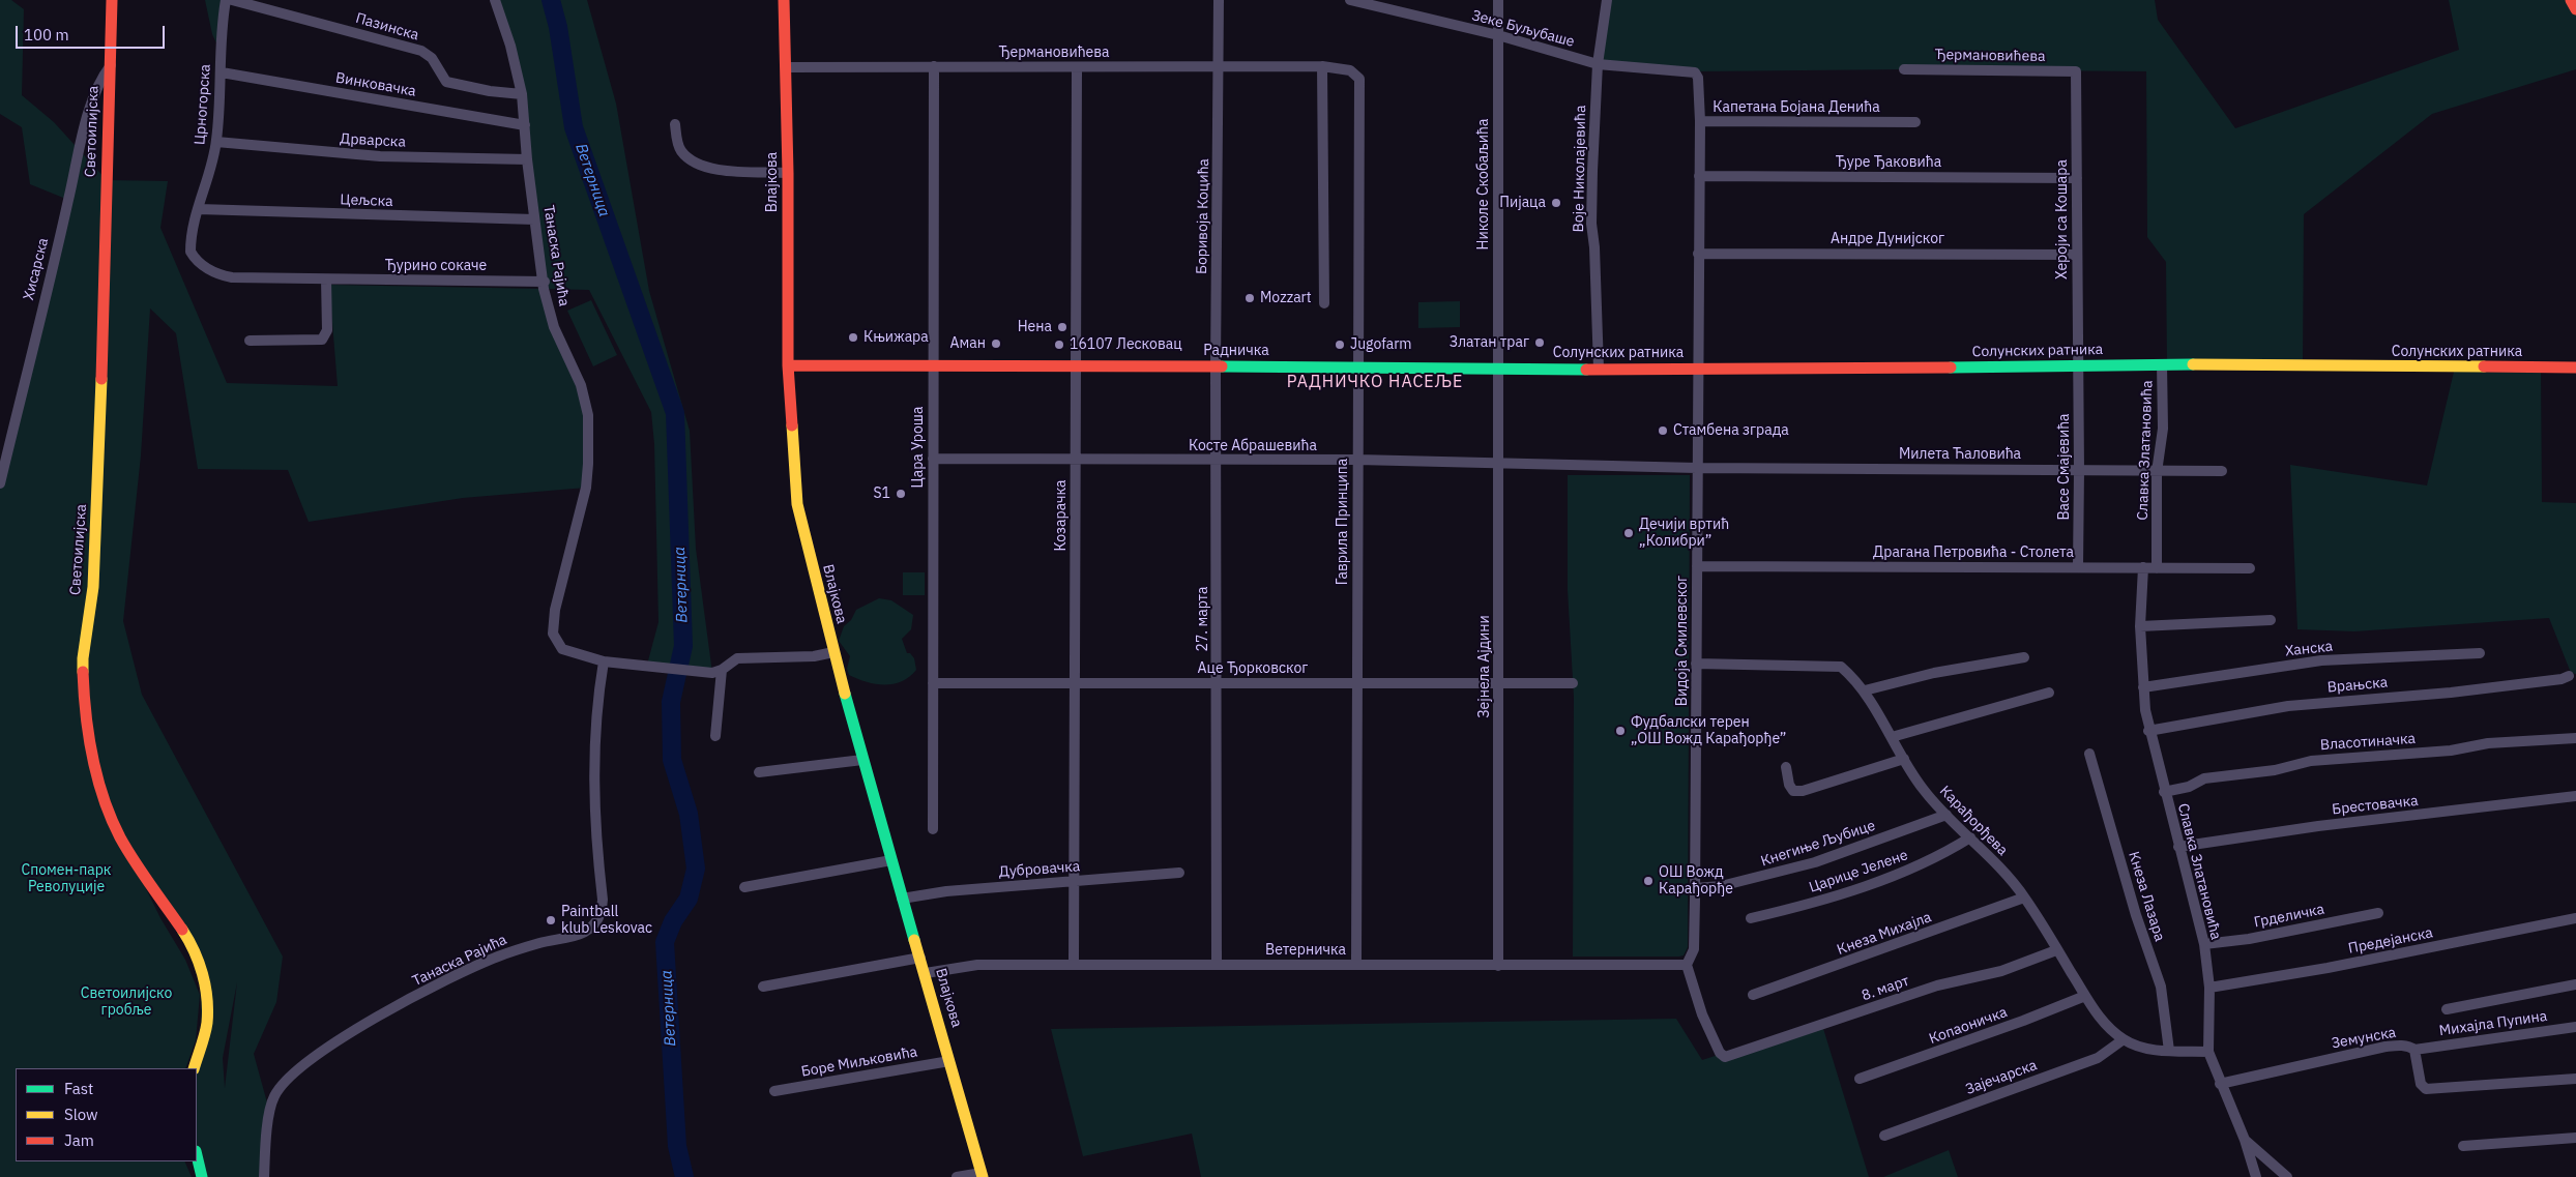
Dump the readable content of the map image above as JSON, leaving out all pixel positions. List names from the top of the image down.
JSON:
{
  "streets": {
    "main road": [
      "Светоилијска",
      "Влајкова",
      "Радничка",
      "Солунских ратника"
    ],
    "street": [
      "Пазинска",
      "Зеке Буљубаше",
      "Ђермановићева",
      "Винковачка",
      "Црногорска",
      "Капетана Бојана Денића",
      "Дрварска",
      "Ђуре Ђаковића",
      "Воје Николајевића",
      "Николе Скобаљића",
      "Цељска",
      "Боривоја Коцића",
      "Хероји са Кошара",
      "Андре Дунијског",
      "Танаска Рајића",
      "Ђурино сокаче",
      "Хисарска",
      "Косте Абрашевића",
      "Цара Уроша",
      "Славка Златановића",
      "Милета Ћаловића",
      "Васе Смајевића",
      "Козарачка",
      "Гаврила Принципа",
      "Драгана Петровића - Столета",
      "27. марта",
      "Видоја Смилевског",
      "Ханска",
      "Зејнела Ајдини",
      "Аце Ђорковског",
      "Врањска",
      "Власотиначка",
      "Брестовачка",
      "Карађорђева",
      "Кнегиње Љубице",
      "Дубровачка",
      "Царице Јелене",
      "Кнеза Лазара",
      "Грделичка",
      "Кнеза Михајла",
      "Предејанска",
      "Ветерничка",
      "8. март",
      "Михајла Пупина",
      "Копаоничка",
      "Земунска",
      "Боре Миљковића",
      "Зајечарска"
    ]
  },
  "crossings": [
    ["Пазинска", "Танаска Рајића"],
    ["Зеке Буљубаше", "Капетана Бојана Денића"],
    ["Зеке Буљубаше", "Воје Николајевића"],
    ["Зеке Буљубаше", "Николе Скобаљића"],
    ["Ђермановићева", "Влајкова"],
    ["Ђермановићева", "Боривоја Коцића"],
    ["Ђермановићева", "Хероји са Кошара"],
    ["Ђермановићева", "Цара Уроша"],
    ["Ђермановићева", "Козарачка"],
    ["Ђермановићева", "Гаврила Принципа"],
    ["Винковачка", "Црногорска"],
    ["Винковачка", "Танаска Рајића"],
    ["Црногорска", "Дрварска"],
    ["Црногорска", "Цељска"],
    ["Црногорска", "Ђурино сокаче"],
    ["Капетана Бојана Денића", "Воје Николајевића"],
    ["Светоилијска", "Хисарска"],
    ["Дрварска", "Танаска Рајића"],
    ["Ђуре Ђаковића", "Хероји са Кошара"],
    ["Воје Николајевића", "Солунских ратника"],
    ["Влајкова", "Радничка"],
    ["Влајкова", "Дубровачка"],
    ["Влајкова", "Ветерничка"],
    ["Влајкова", "Боре Миљковића"],
    ["Николе Скобаљића", "Радничка"],
    ["Николе Скобаљића", "Солунских ратника"],
    ["Николе Скобаљића", "Зејнела Ајдини"],
    ["Цељска", "Танаска Рајића"],
    ["Цељска", "Ђурино сокаче"],
    ["Боривоја Коцића", "Радничка"],
    ["Боривоја Коцића", "27. марта"],
    ["Хероји са Кошара", "Андре Дунијског"],
    ["Хероји са Кошара", "Солунских ратника"],
    ["Хероји са Кошара", "Васе Смајевића"],
    ["Танаска Рајића", "Ђурино сокаче"],
    ["Радничка", "Солунских ратника"],
    ["Радничка", "Цара Уроша"],
    ["Радничка", "Козарачка"],
    ["Радничка", "Гаврила Принципа"],
    ["Радничка", "27. марта"],
    ["Радничка", "Зејнела Ајдини"],
    ["Солунских ратника", "Славка Златановића"],
    ["Солунских ратника", "Васе Смајевића"],
    ["Солунских ратника", "Видоја Смилевског"],
    ["Солунских ратника", "Зејнела Ајдини"],
    ["Косте Абрашевића", "Цара Уроша"],
    ["Косте Абрашевића", "Милета Ћаловића"],
    ["Косте Абрашевића", "Козарачка"],
    ["Косте Абрашевића", "Гаврила Принципа"],
    ["Косте Абрашевића", "27. марта"],
    ["Косте Абрашевића", "Видоја Смилевског"],
    ["Косте Абрашевића", "Зејнела Ајдини"],
    ["Цара Уроша", "Аце Ђорковског"],
    ["Славка Златановића", "Милета Ћаловића"],
    ["Славка Златановића", "Драгана Петровића - Столета"],
    ["Славка Златановића", "Ханска"],
    ["Славка Златановића", "Врањска"],
    ["Славка Златановића", "Власотиначка"],
    ["Славка Златановића", "Брестовачка"],
    ["Славка Златановића", "Карађорђева"],
    ["Славка Златановића", "Грделичка"],
    ["Славка Златановића", "Предејанска"],
    ["Славка Златановића", "Земунска"],
    ["Милета Ћаловића", "Васе Смајевића"],
    ["Милета Ћаловића", "Видоја Смилевског"],
    ["Васе Смајевића", "Драгана Петровића - Столета"],
    ["Козарачка", "Аце Ђорковског"],
    ["Козарачка", "Дубровачка"],
    ["Козарачка", "Ветерничка"],
    ["Гаврила Принципа", "Аце Ђорковског"],
    ["Гаврила Принципа", "Ветерничка"],
    ["Драгана Петровића - Столета", "Видоја Смилевског"],
    ["27. марта", "Аце Ђорковског"],
    ["27. марта", "Ветерничка"],
    ["Видоја Смилевског", "Карађорђева"],
    ["Видоја Смилевског", "Кнегиње Љубице"],
    ["Видоја Смилевског", "Ветерничка"],
    ["Видоја Смилевског", "8. март"],
    ["Зејнела Ајдини", "Аце Ђорковског"],
    ["Зејнела Ајдини", "Ветерничка"],
    ["Карађорђева", "Кнегиње Љубице"],
    ["Карађорђева", "Царице Јелене"],
    ["Карађорђева", "Кнеза Лазара"],
    ["Карађорђева", "Кнеза Михајла"],
    ["Карађорђева", "8. март"],
    ["Карађорђева", "Копаоничка"],
    ["Карађорђева", "Зајечарска"],
    ["Ветерничка", "8. март"],
    ["Михајла Пупина", "Земунска"]
  ],
  "districts": ["РАДНИЧКО НАСЕЉЕ"],
  "water": ["Ветерница"],
  "parks": ["Спомен-парк Револуције", "Светоилијско гробље"],
  "places": [
    "Пијаца",
    "Mozzart",
    "Нена",
    "Књижара",
    "Златан траг",
    "Аман",
    "16107 Лесковац",
    "Jugofarm",
    "Стамбена зграда",
    "S1",
    "Дечији вртић „Колибри”",
    "Фудбалски терен „ОШ Вожд Карађорђе”",
    "ОШ Вожд Карађорђе",
    "Paintball klub Leskovac"
  ],
  "legend": ["Fast", "Slow", "Jam"],
  "scale_bar": "100 m"
}
